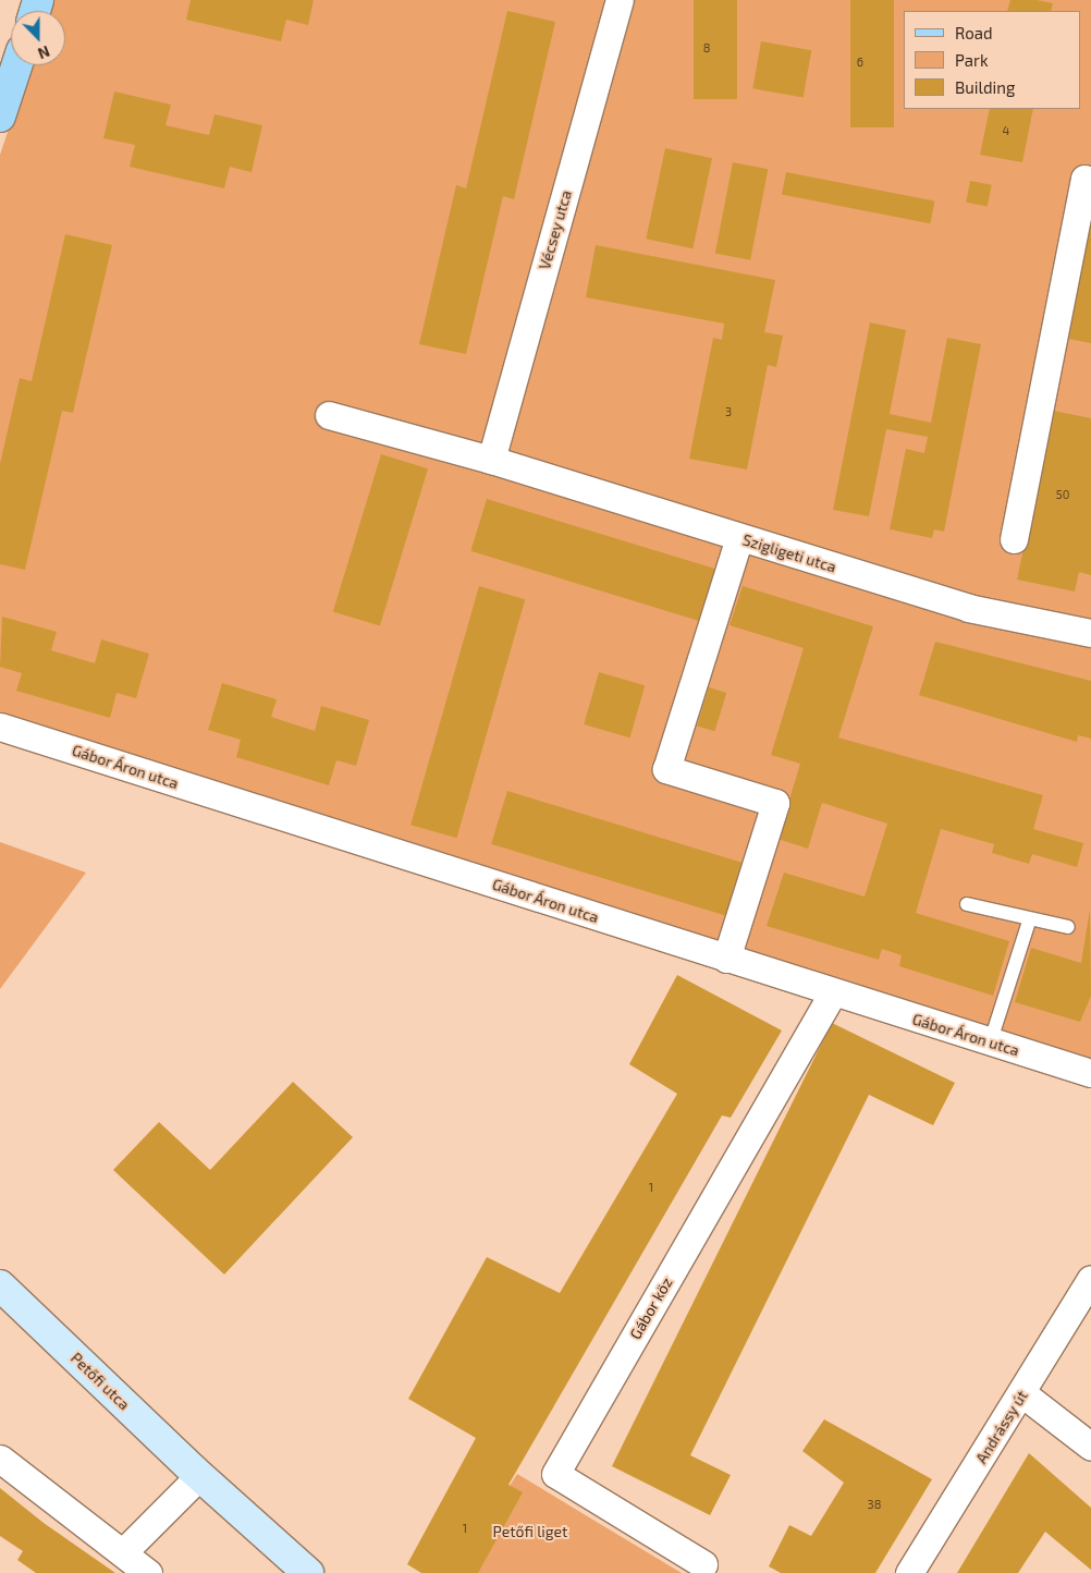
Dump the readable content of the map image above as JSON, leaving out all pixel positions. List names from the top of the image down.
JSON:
{
  "streets": {
    "main road": ["Petőfi utca"],
    "street": [
      "Vécsey utca",
      "Szigligeti utca",
      "Gábor Áron utca",
      "Gábor köz",
      "Andrássy út"
    ]
  },
  "crossings": [
    ["Vécsey utca", "Szigligeti utca"],
    ["Gábor Áron utca", "Gábor köz"]
  ],
  "parks": ["Petőfi liget"],
  "house_numbers": [
    "8",
    "6",
    "4",
    "3",
    "50",
    "1",
    "38",
    "1"
  ],
  "legend": ["Road", "Park", "Building"],
  "north": "bottom"
}
